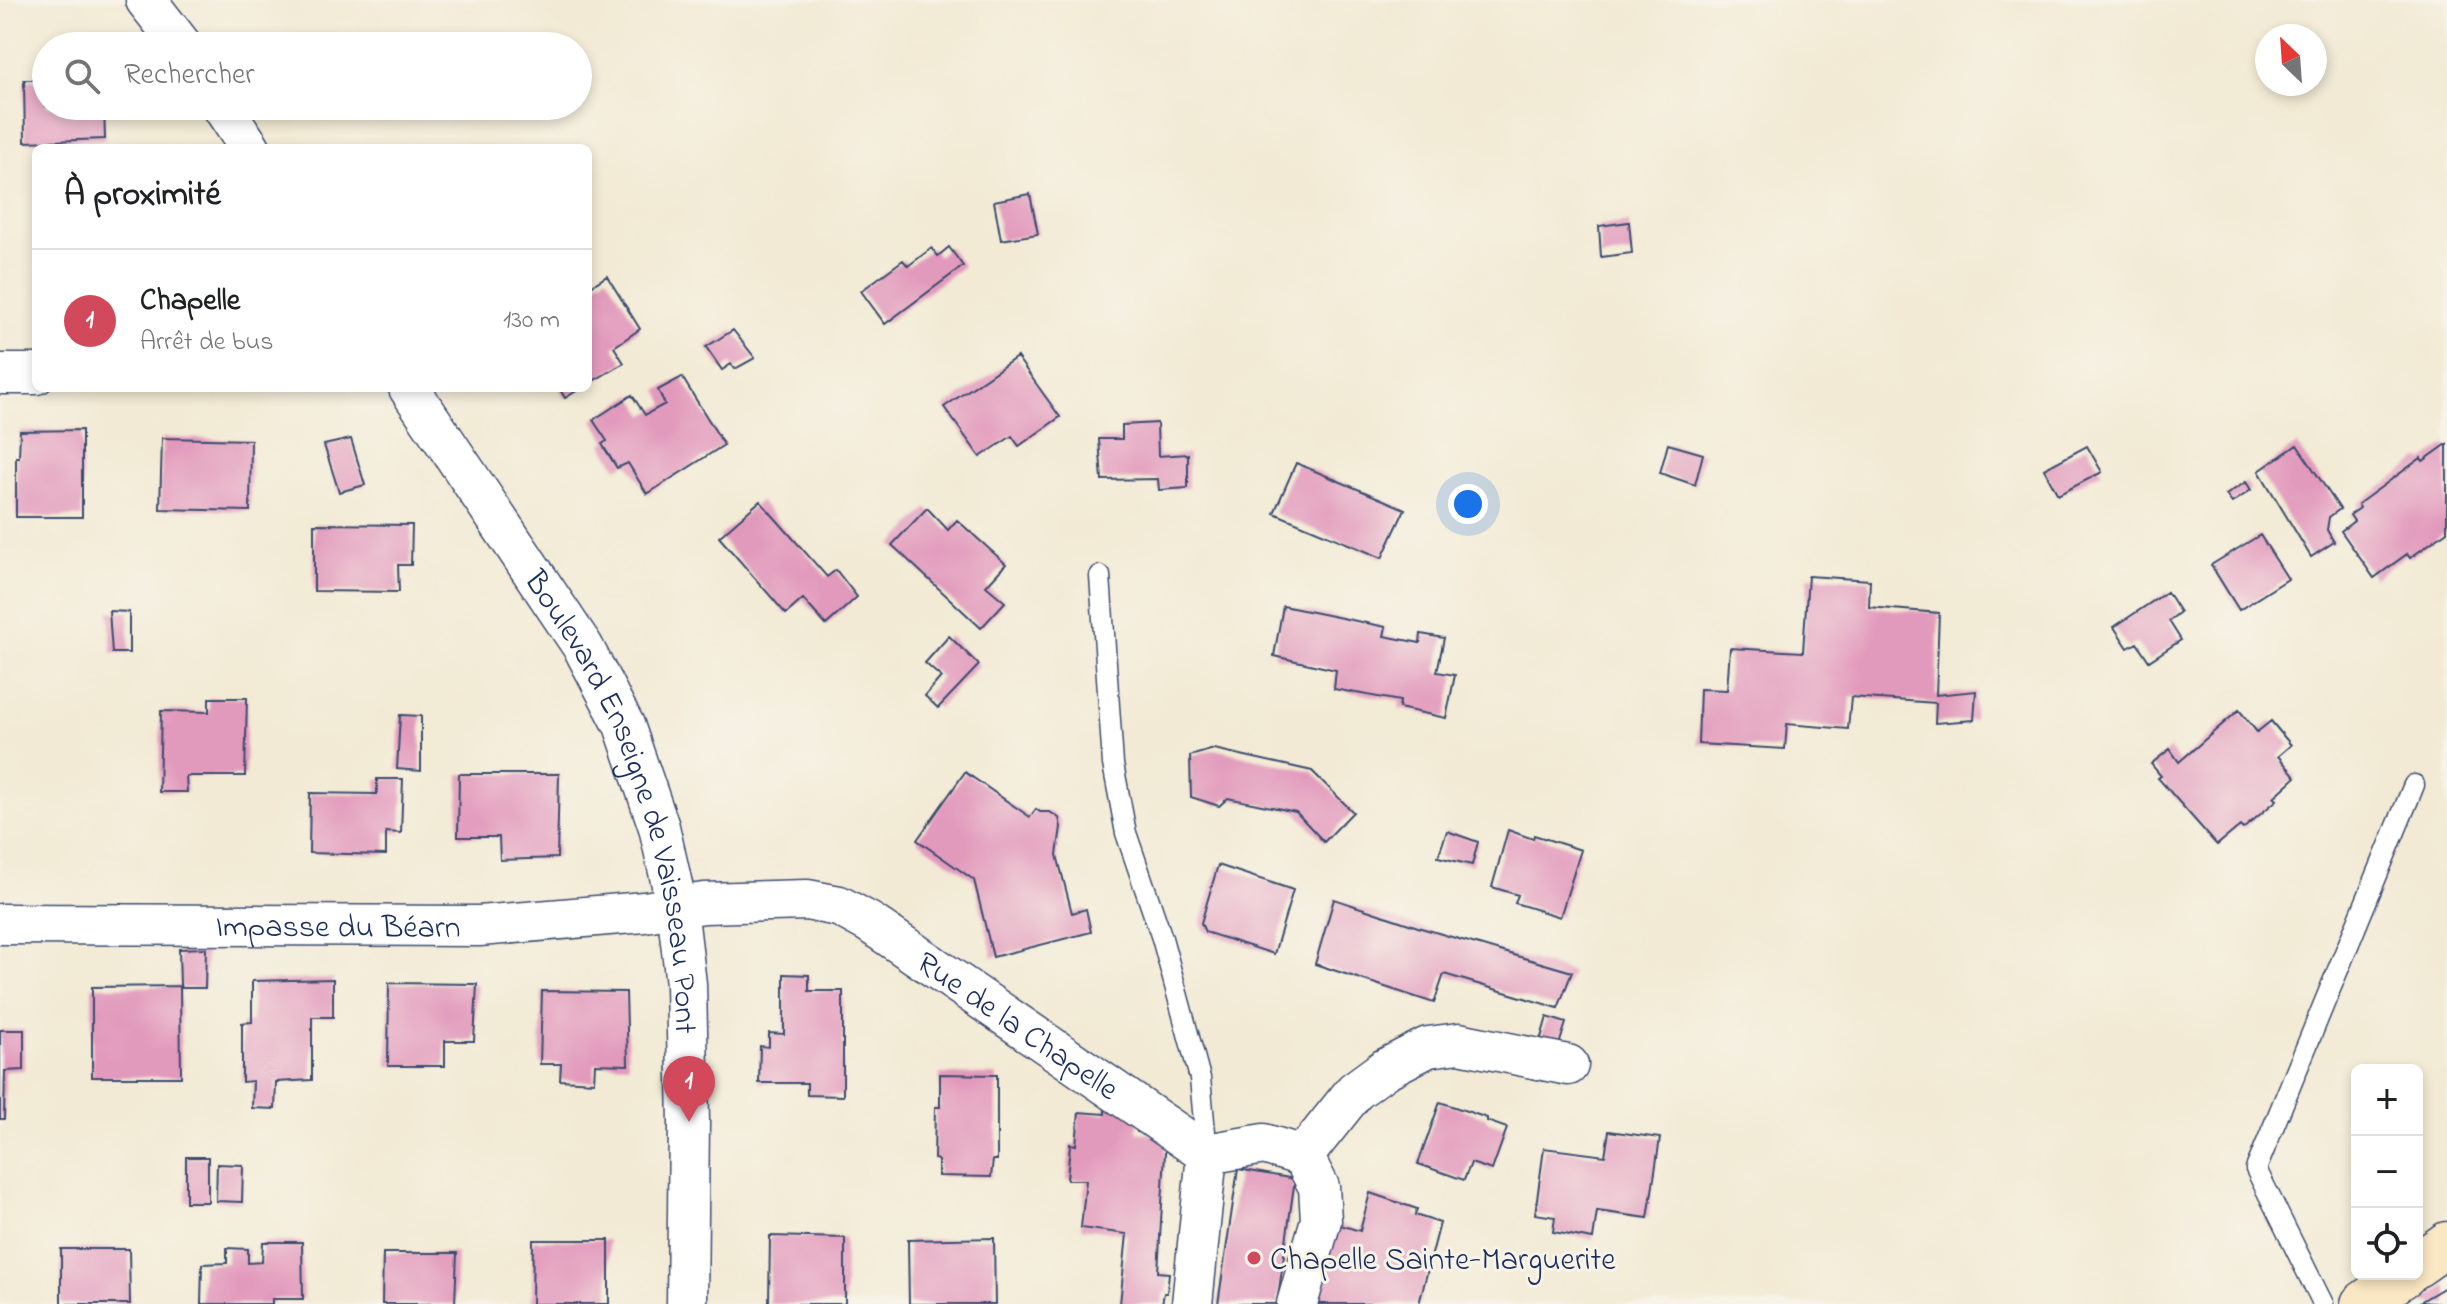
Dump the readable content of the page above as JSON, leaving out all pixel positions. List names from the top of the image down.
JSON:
{
  "streets": {
    "street": ["Boulevard Enseigne de Vaisseau Pont", "Impasse du Béarn", "Rue de la Chapelle"]
  },
  "crossings": [
    ["Boulevard Enseigne de Vaisseau Pont", "Impasse du Béarn"],
    ["Boulevard Enseigne de Vaisseau Pont", "Rue de la Chapelle"],
    ["Impasse du Béarn", "Rue de la Chapelle"]
  ],
  "places": ["Chapelle Sainte-Marguerite"],
  "north": "top left",
  "page": {
    "search": "Rechercher",
    "heading": "À proximité",
    "list": [
      {
        "mark": "1",
        "name": "Chapelle",
        "note": "Arrêt de bus",
        "value": "130 m"
      }
    ],
    "pins": "1",
    "map_buttons": ["+", "−"]
  }
}
